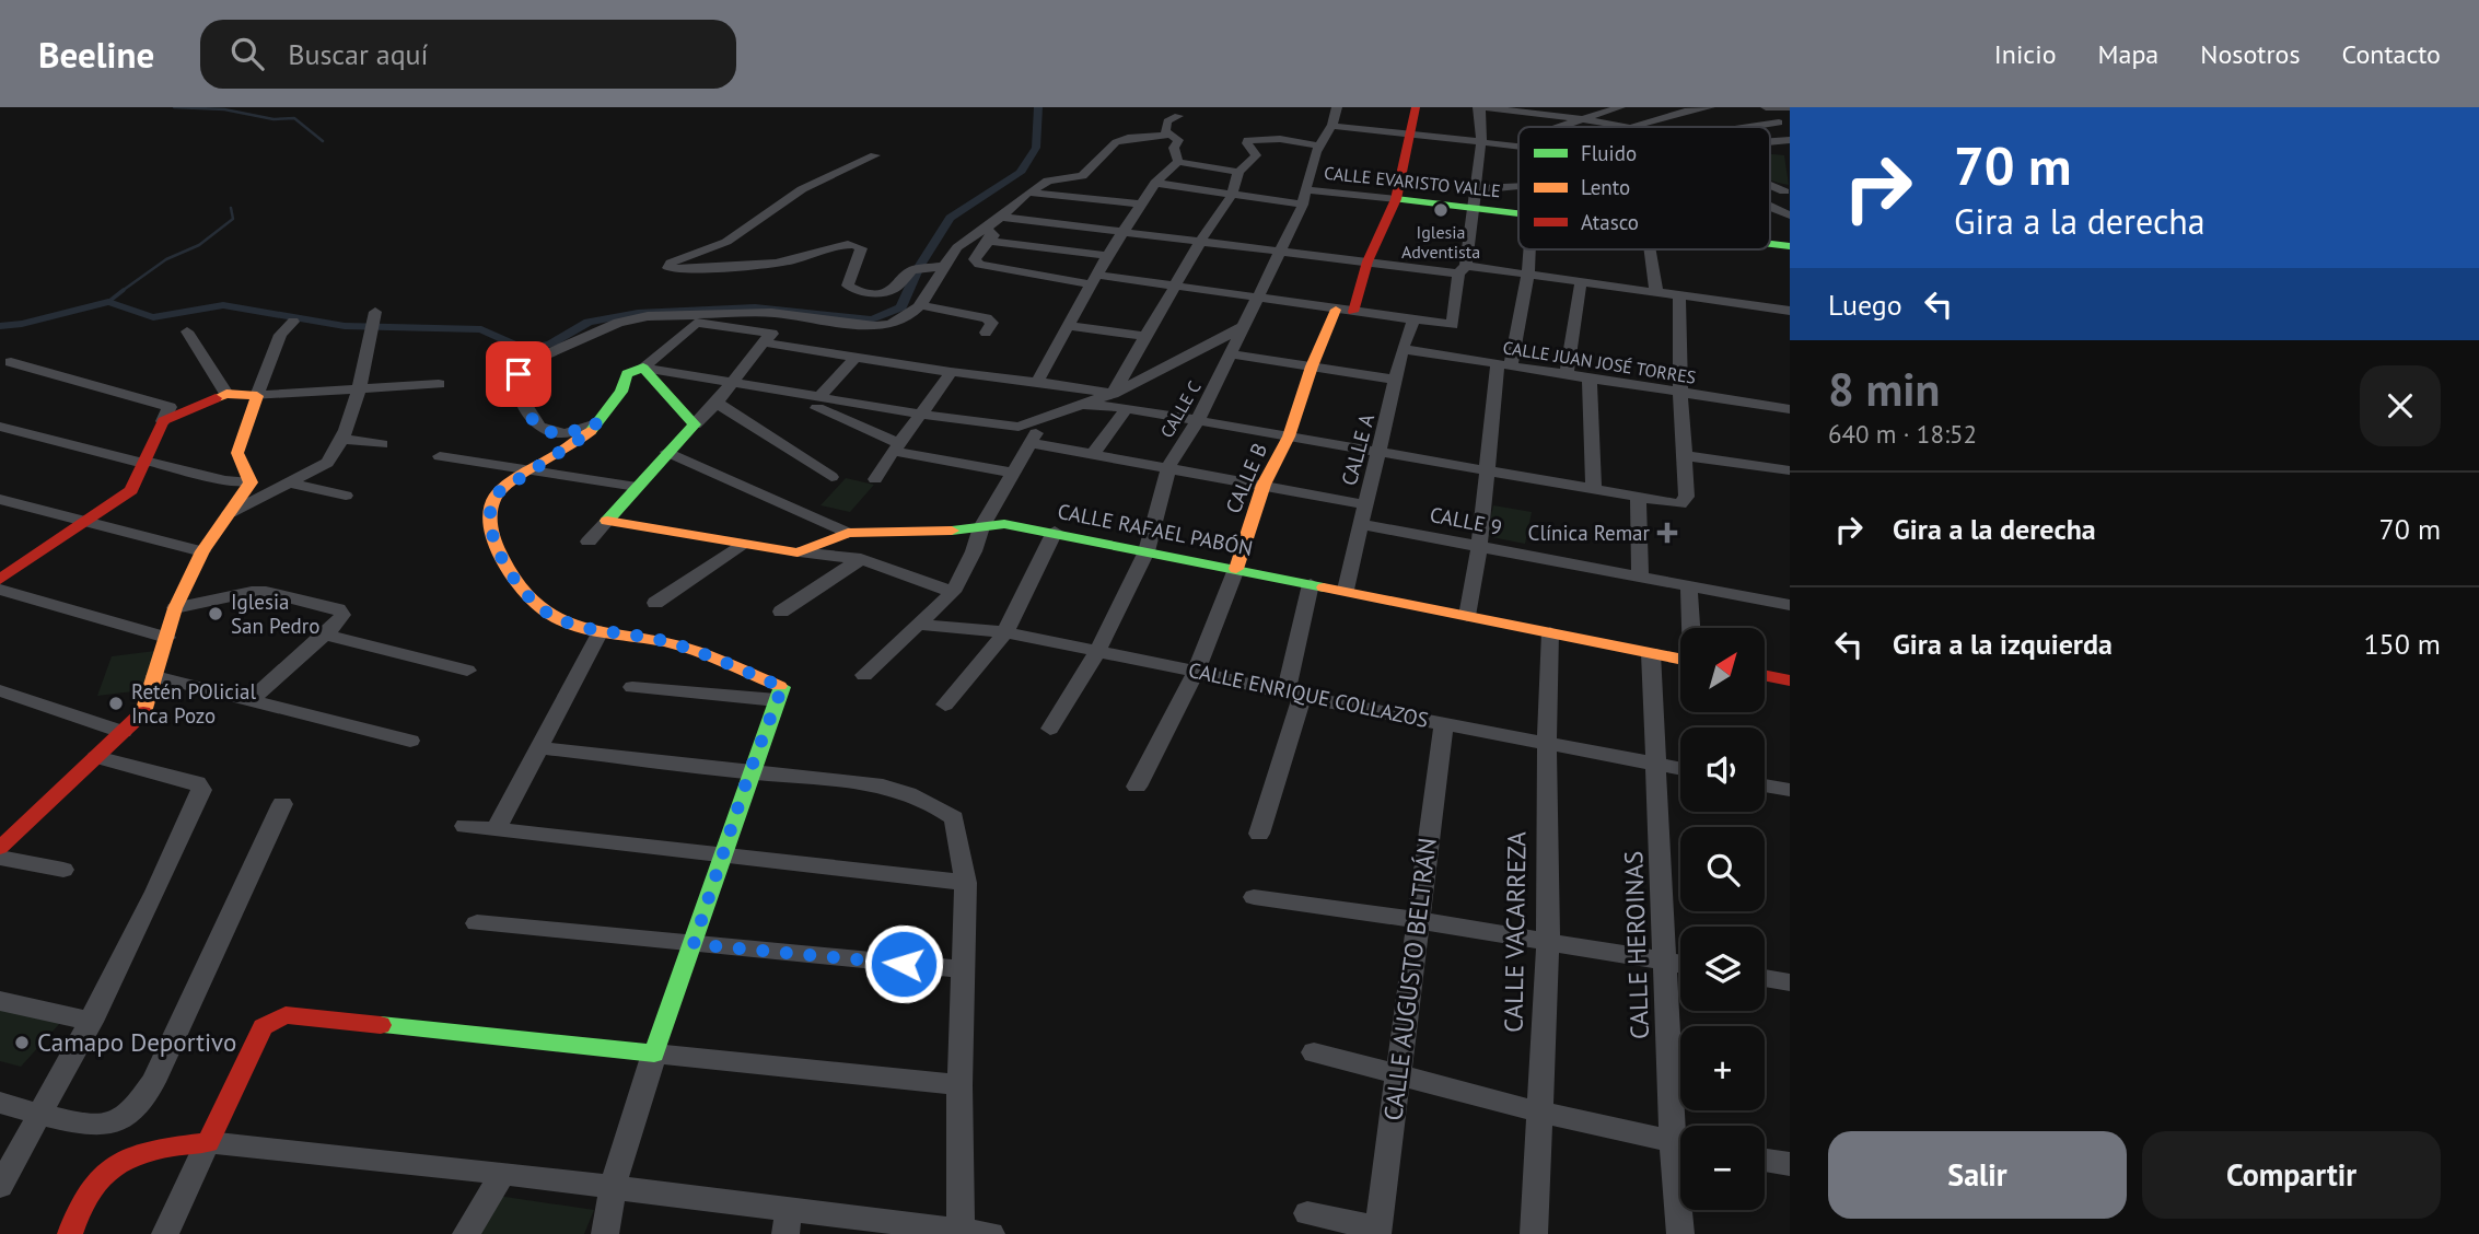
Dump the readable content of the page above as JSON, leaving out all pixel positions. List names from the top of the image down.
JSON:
{
  "streets": {
    "street": [
      "CALLE EVARISTO VALLE",
      "CALLE JUAN JOSÉ TORRES",
      "CALLE C",
      "CALLE A",
      "CALLE B",
      "CALLE 9",
      "CALLE RAFAEL PABÓN",
      "CALLE ENRIQUE COLLAZOS",
      "CALLE VACARREZA",
      "CALLE HEROINAS",
      "CALLE AUGUSTO BELTRÁN"
    ]
  },
  "crossings": [
    ["CALLE EVARISTO VALLE", "CALLE C"],
    ["CALLE EVARISTO VALLE", "CALLE B"],
    ["CALLE JUAN JOSÉ TORRES", "CALLE A"],
    ["CALLE C", "CALLE RAFAEL PABÓN"],
    ["CALLE C", "CALLE ENRIQUE COLLAZOS"],
    ["CALLE A", "CALLE 9"],
    ["CALLE A", "CALLE RAFAEL PABÓN"],
    ["CALLE B", "CALLE RAFAEL PABÓN"],
    ["CALLE B", "CALLE ENRIQUE COLLAZOS"],
    ["CALLE RAFAEL PABÓN", "CALLE VACARREZA"],
    ["CALLE RAFAEL PABÓN", "CALLE HEROINAS"],
    ["CALLE ENRIQUE COLLAZOS", "CALLE VACARREZA"],
    ["CALLE ENRIQUE COLLAZOS", "CALLE HEROINAS"],
    ["CALLE ENRIQUE COLLAZOS", "CALLE AUGUSTO BELTRÁN"]
  ],
  "places": {
    "other": [
      "Iglesia Adventista",
      "Iglesia San Pedro",
      "Retén POlicial Inca Pozo",
      "Camapo Deportivo"
    ],
    "health": ["Clínica Remar"]
  },
  "legend": ["Fluido", "Lento", "Atasco"],
  "north": "top right",
  "page": {
    "header": "Beeline",
    "search": "Buscar aquí",
    "nav": [
      "Inicio",
      "Mapa",
      "Nosotros",
      "Contacto"
    ],
    "turn": ["70 m", "Gira a la derecha"],
    "then": "Luego",
    "heading": ["8 min", "640 m · 18:52"],
    "list": [
      {
        "name": "Gira a la derecha",
        "value": "70 m"
      },
      {
        "name": "Gira a la izquierda",
        "value": "150 m"
      }
    ],
    "map_buttons": ["+", "−"],
    "buttons": ["Salir", "Compartir"]
  }
}
